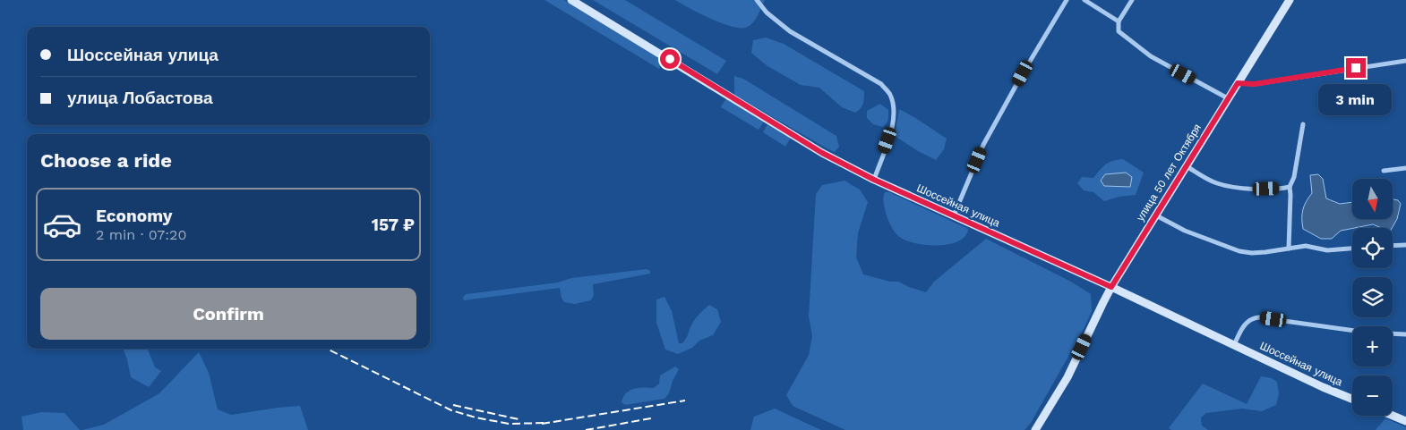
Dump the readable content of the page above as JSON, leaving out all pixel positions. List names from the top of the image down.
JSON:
{
  "streets": {
    "street": ["улица 50 лет Октября", "Шоссейная улица"]
  },
  "crossings": [
    ["улица 50 лет Октября", "Шоссейная улица"]
  ],
  "north": "bottom",
  "page": {
    "banner": ["Шоссейная улица", "улица Лобастова"],
    "bubble": "3 min",
    "heading": "Choose a ride",
    "map_buttons": ["+", "−"],
    "list": [
      {
        "name": "Economy",
        "note": "2 min · 07:20",
        "value": "157 ₽"
      }
    ],
    "buttons": "Confirm"
  }
}
